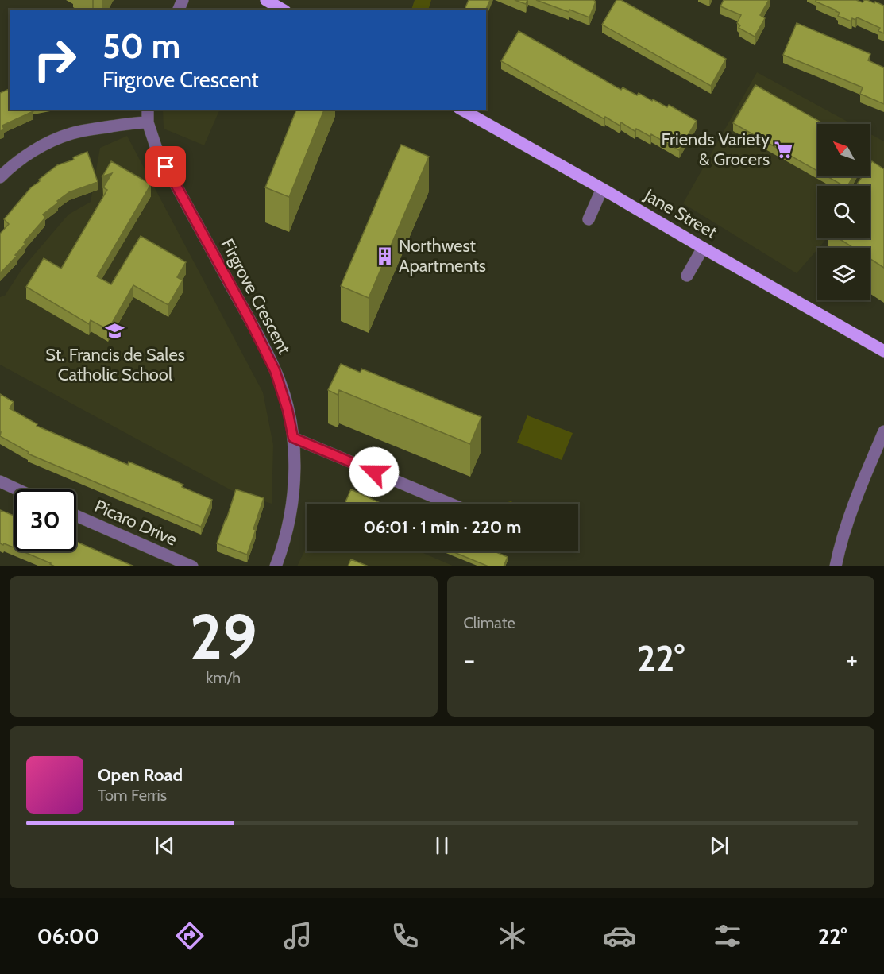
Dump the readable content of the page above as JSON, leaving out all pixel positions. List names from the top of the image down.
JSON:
{
  "streets": {
    "main road": ["Jane Street"],
    "street": ["Firgrove Crescent", "Picaro Drive"]
  },
  "places": {
    "supermarket": ["Friends Variety & Grocers"],
    "building": ["Northwest Apartments"],
    "school or university": ["St. Francis de Sales Catholic School"]
  },
  "north": "top left",
  "page": {
    "turn": ["50 m", "Firgrove Crescent"],
    "limit": "30",
    "trip": "06:01 · 1 min · 220 m",
    "tile": [
      ["29", "km/h"],
      "Climate"
    ],
    "heat": ["−", "22°", "+"],
    "song": ["Open Road", "Tom Ferris"],
    "tabs": ["06:00", "22°"]
  }
}
